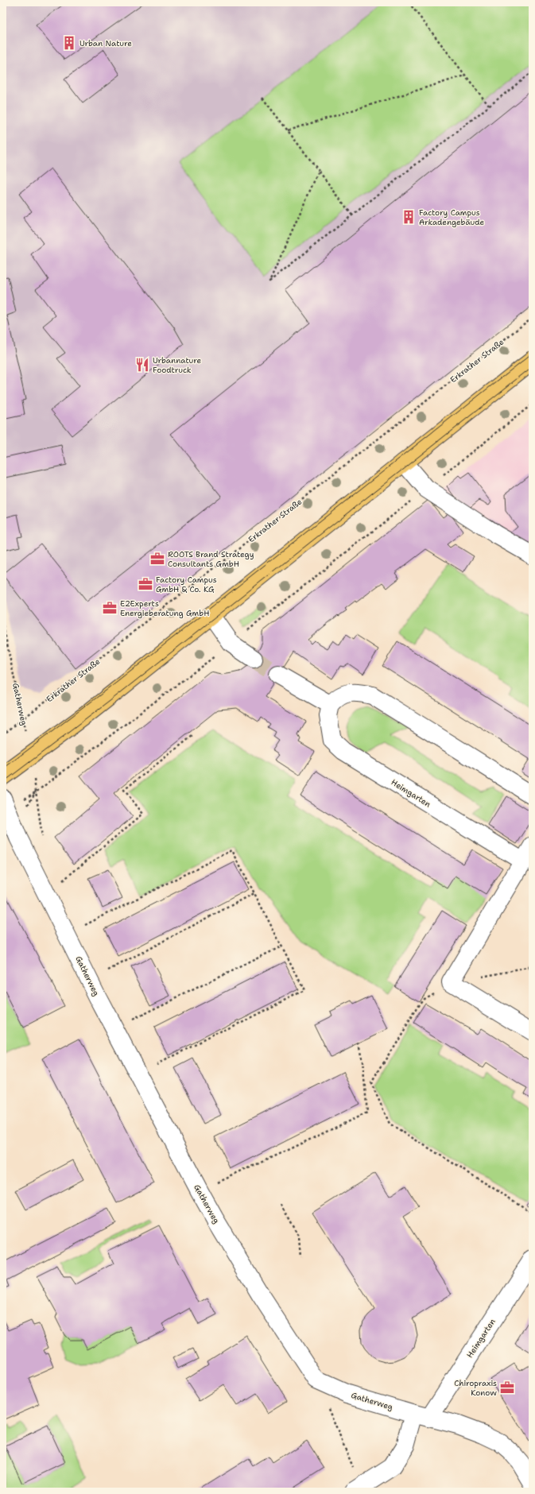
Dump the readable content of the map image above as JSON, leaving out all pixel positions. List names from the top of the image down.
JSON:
{
  "streets": {
    "street": ["Gatherweg", "Heimgarten"],
    "path": ["Erkrather Straße"]
  },
  "crossings": [
    ["Erkrather Straße", "Gatherweg"],
    ["Gatherweg", "Heimgarten"]
  ],
  "places": {
    "building": ["Urban Nature", "Factory Campus Arkadengebäude"],
    "restaurant": ["Urbannature Foodtruck"],
    "office": [
      "ROOTS Brand Strategy Consultants GmbH",
      "Factory Campus GmbH & Co. KG",
      "E2Experts Energieberatung GmbH",
      "Chiropraxis Konow"
    ]
  }
}
